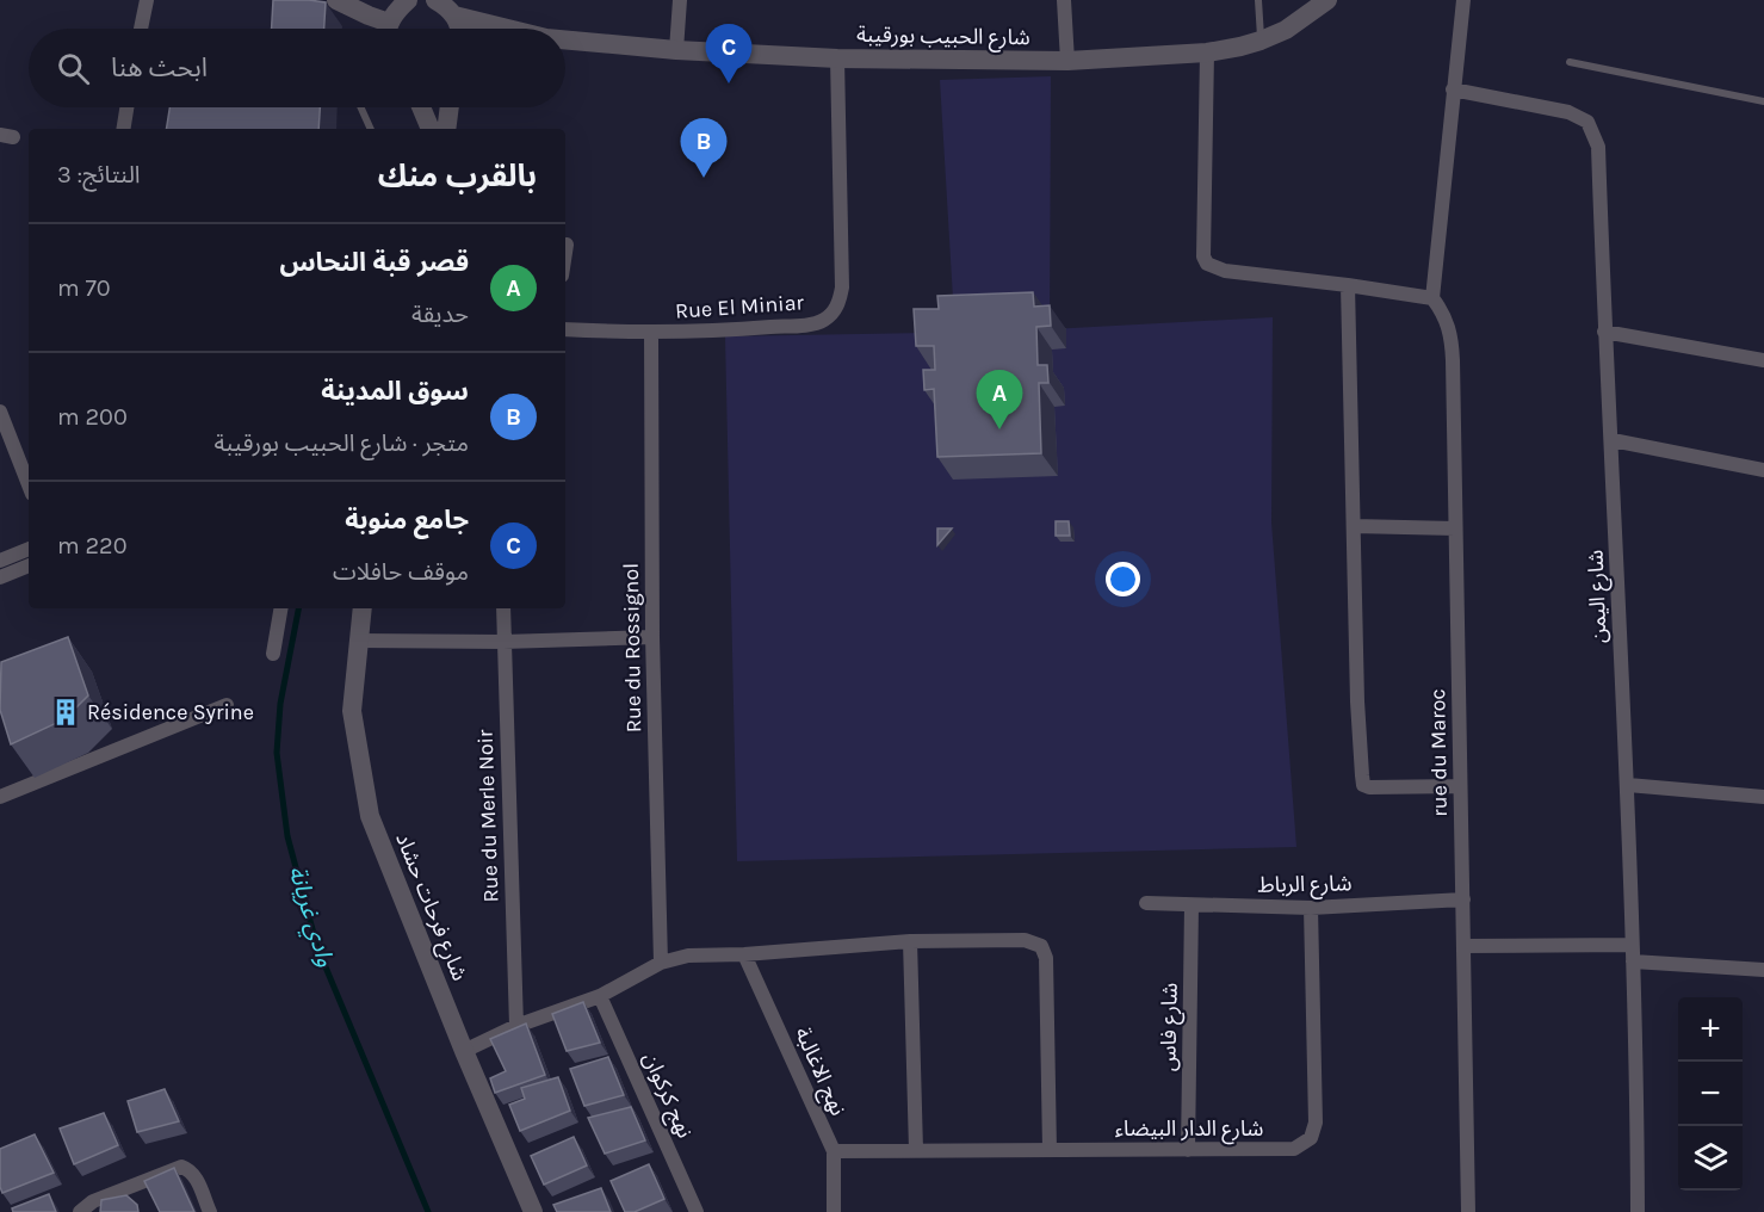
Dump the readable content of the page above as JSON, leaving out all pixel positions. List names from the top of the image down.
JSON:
{
  "streets": {
    "street": [
      "شارع الحبيب بورقيبة",
      "Rue El Miniar",
      "شارع اليمن",
      "Rue du Rossignol",
      "rue du Maroc",
      "Rue du Merle Noir",
      "شارع الرباط",
      "شارع فرحات حشاد",
      "شارع فاس",
      "نهج الاغالبة",
      "نهج كركوان",
      "شارع الدار البيضاء"
    ]
  },
  "crossings": [
    ["شارع الحبيب بورقيبة", "Rue El Miniar"],
    ["Rue El Miniar", "Rue du Rossignol"],
    ["rue du Maroc", "شارع الرباط"],
    ["شارع الرباط", "شارع فاس"],
    ["شارع الرباط", "شارع الدار البيضاء"],
    ["شارع فاس", "شارع الدار البيضاء"],
    ["نهج الاغالبة", "شارع الدار البيضاء"]
  ],
  "water": ["وادي غريانة"],
  "places": {
    "building": ["Résidence Syrine"]
  },
  "page": {
    "pins": ["C", "B", "A"],
    "search": "ابحث هنا",
    "heading": ["بالقرب منك", "النتائج: 3"],
    "list": [
      {
        "mark": "A",
        "name": "قصر قبة النحاس",
        "note": "حديقة",
        "value": "70 m"
      },
      {
        "mark": "B",
        "name": "سوق المدينة",
        "note": "متجر · شارع الحبيب بورقيبة",
        "value": "200 m"
      },
      {
        "mark": "C",
        "name": "جامع منوبة",
        "note": "موقف حافلات",
        "value": "220 m"
      }
    ],
    "map_buttons": ["+", "−"]
  }
}
